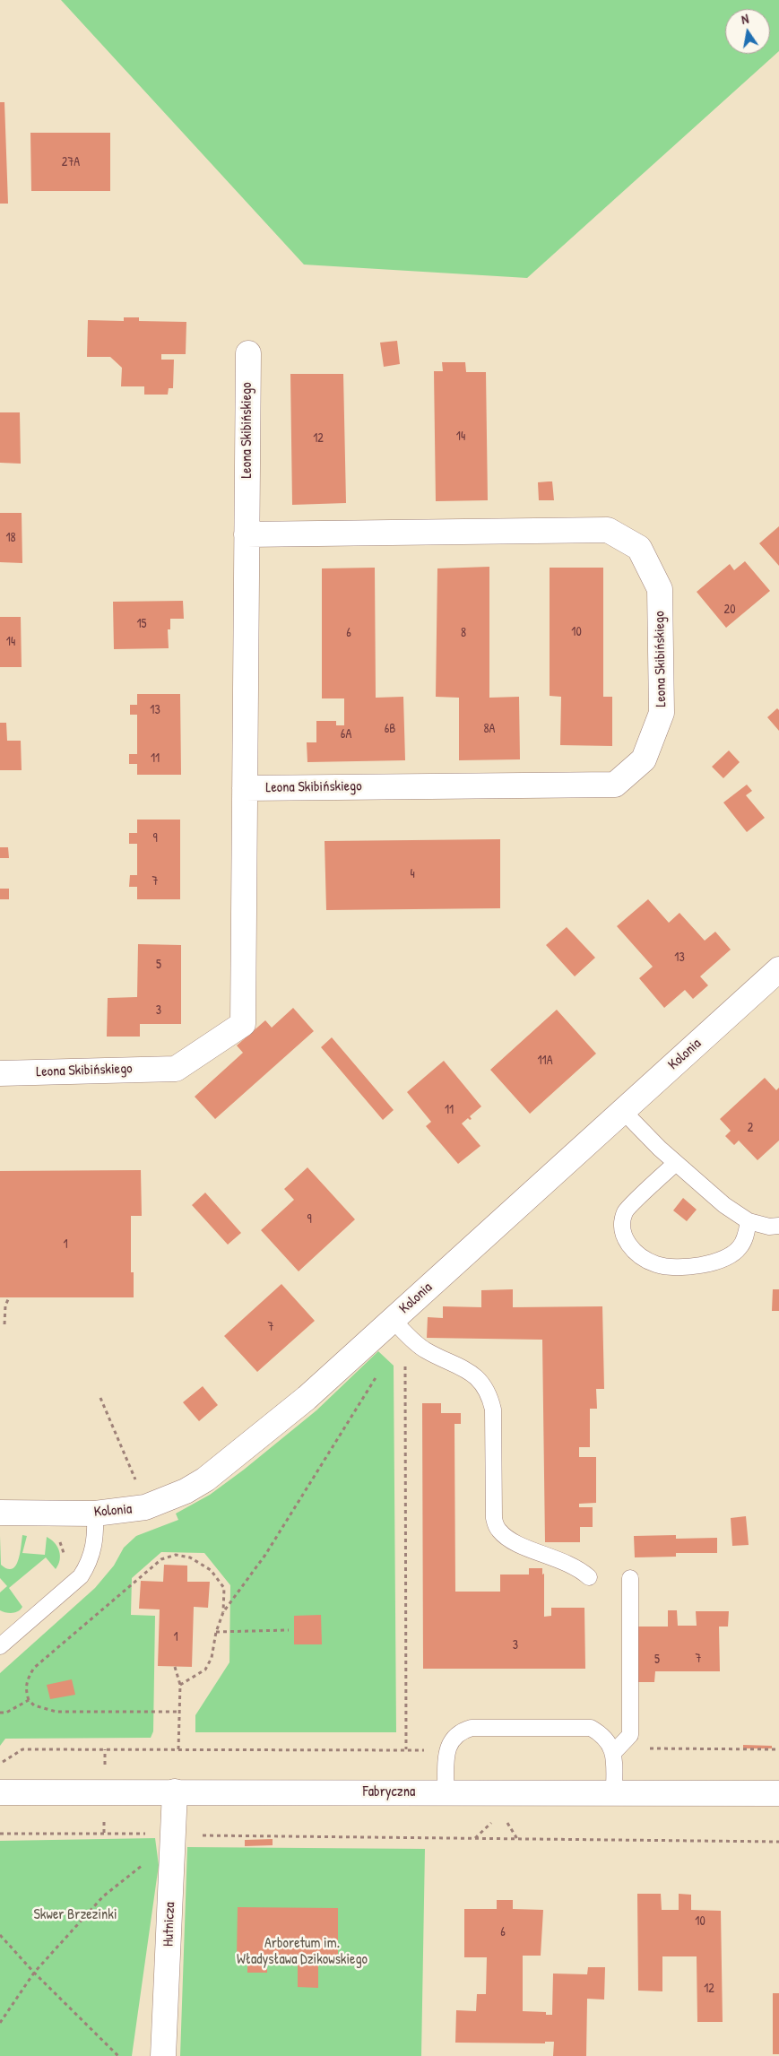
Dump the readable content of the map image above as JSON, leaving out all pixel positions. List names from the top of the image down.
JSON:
{
  "streets": {
    "street": [
      "Leona Skibińskiego",
      "Kolonia",
      "Fabryczna",
      "Hutnicza"
    ]
  },
  "crossings": [
    ["Fabryczna", "Hutnicza"]
  ],
  "parks": ["Skwer Brzezinki", "Arboretum im. Władysława Dzikowskiego"],
  "house_numbers": [
    "27A",
    "14",
    "12",
    "18",
    "20",
    "15",
    "10",
    "6",
    "8",
    "14",
    "13",
    "6B",
    "8A",
    "6A",
    "11",
    "9",
    "4",
    "7",
    "13",
    "5",
    "3",
    "11A",
    "11",
    "2",
    "9",
    "1",
    "7",
    "1",
    "3",
    "7",
    "5",
    "10",
    "6",
    "12"
  ],
  "north": "top"
}
